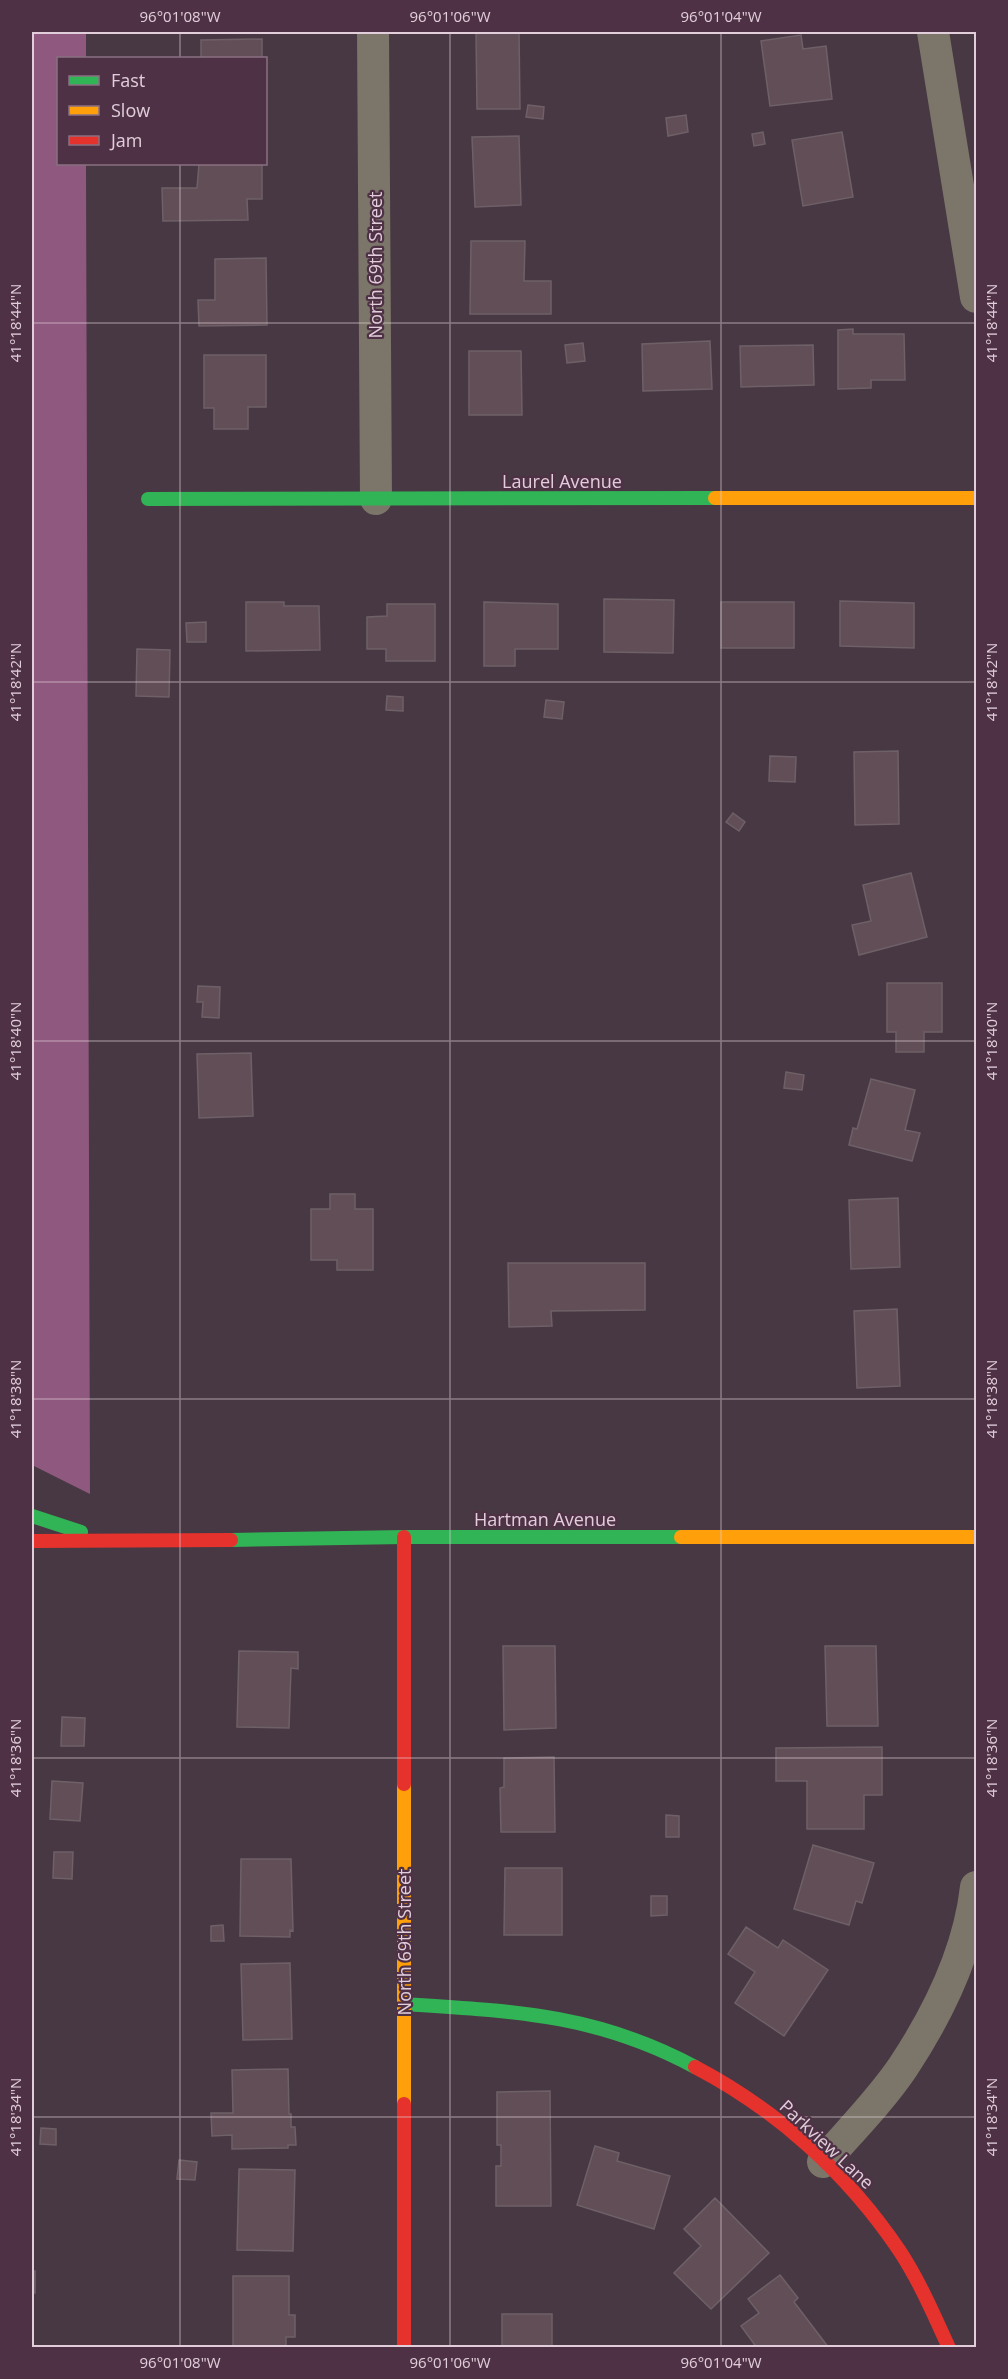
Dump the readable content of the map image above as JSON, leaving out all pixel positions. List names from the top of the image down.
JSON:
{
  "streets": {
    "street": [
      "North 69th Street",
      "Laurel Avenue",
      "Hartman Avenue",
      "Parkview Lane"
    ]
  },
  "crossings": [
    ["North 69th Street", "Laurel Avenue"],
    ["North 69th Street", "Hartman Avenue"],
    ["North 69th Street", "Parkview Lane"]
  ],
  "legend": ["Fast", "Slow", "Jam"],
  "coordinates": [
    "96°01'08\"W",
    "96°01'06\"W",
    "96°01'04\"W",
    "41°18'44\"N",
    "41°18'42\"N",
    "41°18'40\"N",
    "41°18'38\"N",
    "41°18'36\"N",
    "41°18'34\"N"
  ]
}
